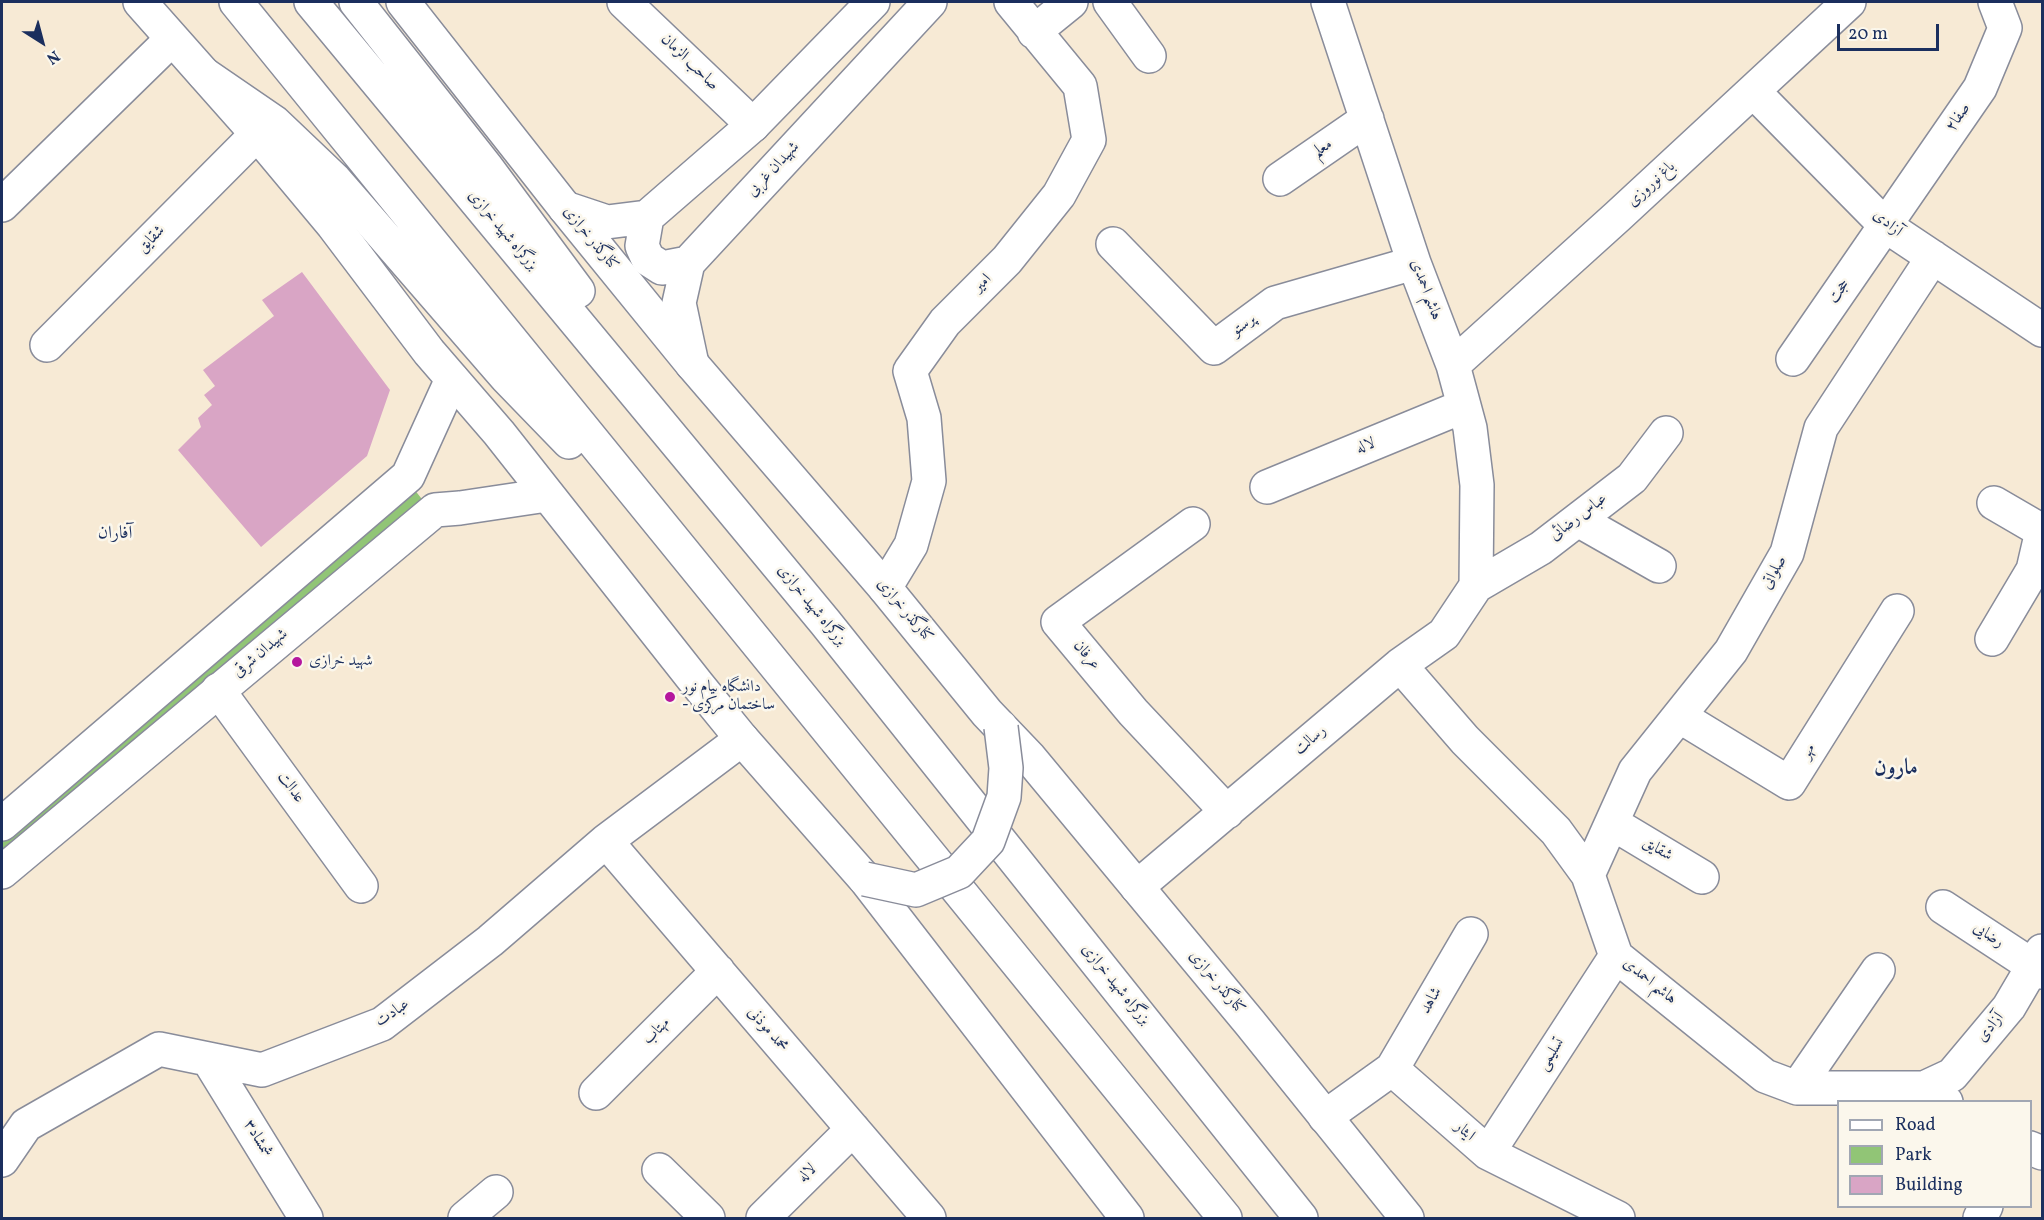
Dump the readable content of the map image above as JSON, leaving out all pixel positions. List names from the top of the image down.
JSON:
{
  "streets": {
    "main road": [
      "صاحب الزمان",
      "صفا۲",
      "معلم",
      "شهیدان غربی",
      "باغ نوروزی",
      "آزادی",
      "بزرگراه شهید خرازی",
      "کنارگذر خرازی",
      "شقایق",
      "امیر",
      "هاشم احمدی",
      "حجت",
      "پرستو",
      "لاله",
      "عباس رضائی",
      "صلواتی",
      "شهیدان شرقی",
      "عرفان",
      "رسالت",
      "مهر",
      "عدالت",
      "رضایی",
      "شاهد",
      "عبادت",
      "محمد موذنی",
      "مهتاب",
      "تسلیمی",
      "ایثار",
      "شمشاد۳"
    ]
  },
  "crossings": [
    ["صفا۲", "آزادی"],
    ["صفا۲", "حجت"],
    ["معلم", "هاشم احمدی"],
    ["باغ نوروزی", "آزادی"],
    ["باغ نوروزی", "هاشم احمدی"],
    ["آزادی", "هاشم احمدی"],
    ["آزادی", "حجت"],
    ["آزادی", "صلواتی"],
    ["آزادی", "رضایی"],
    ["کنارگذر خرازی", "امیر"],
    ["کنارگذر خرازی", "رسالت"],
    ["شقایق", "صلواتی"],
    ["هاشم احمدی", "پرستو"],
    ["هاشم احمدی", "لاله"],
    ["هاشم احمدی", "عباس رضائی"],
    ["هاشم احمدی", "صلواتی"],
    ["هاشم احمدی", "رسالت"],
    ["هاشم احمدی", "تسلیمی"],
    ["لاله", "محمد موذنی"],
    ["عباس رضائی", "رسالت"],
    ["صلواتی", "مهر"],
    ["شهیدان شرقی", "عدالت"],
    ["عرفان", "رسالت"],
    ["شاهد", "ایثار"],
    ["عبادت", "محمد موذنی"],
    ["عبادت", "شمشاد۳"],
    ["محمد موذنی", "مهتاب"],
    ["تسلیمی", "ایثار"]
  ],
  "districts": ["آفاران", "مارون"],
  "places": ["شهید خرازی", "دانشگاه پیام نور - ساختمان مرکزی"],
  "legend": ["Road", "Park", "Building"],
  "scale_bar": "20 m",
  "north": "bottom right"
}
